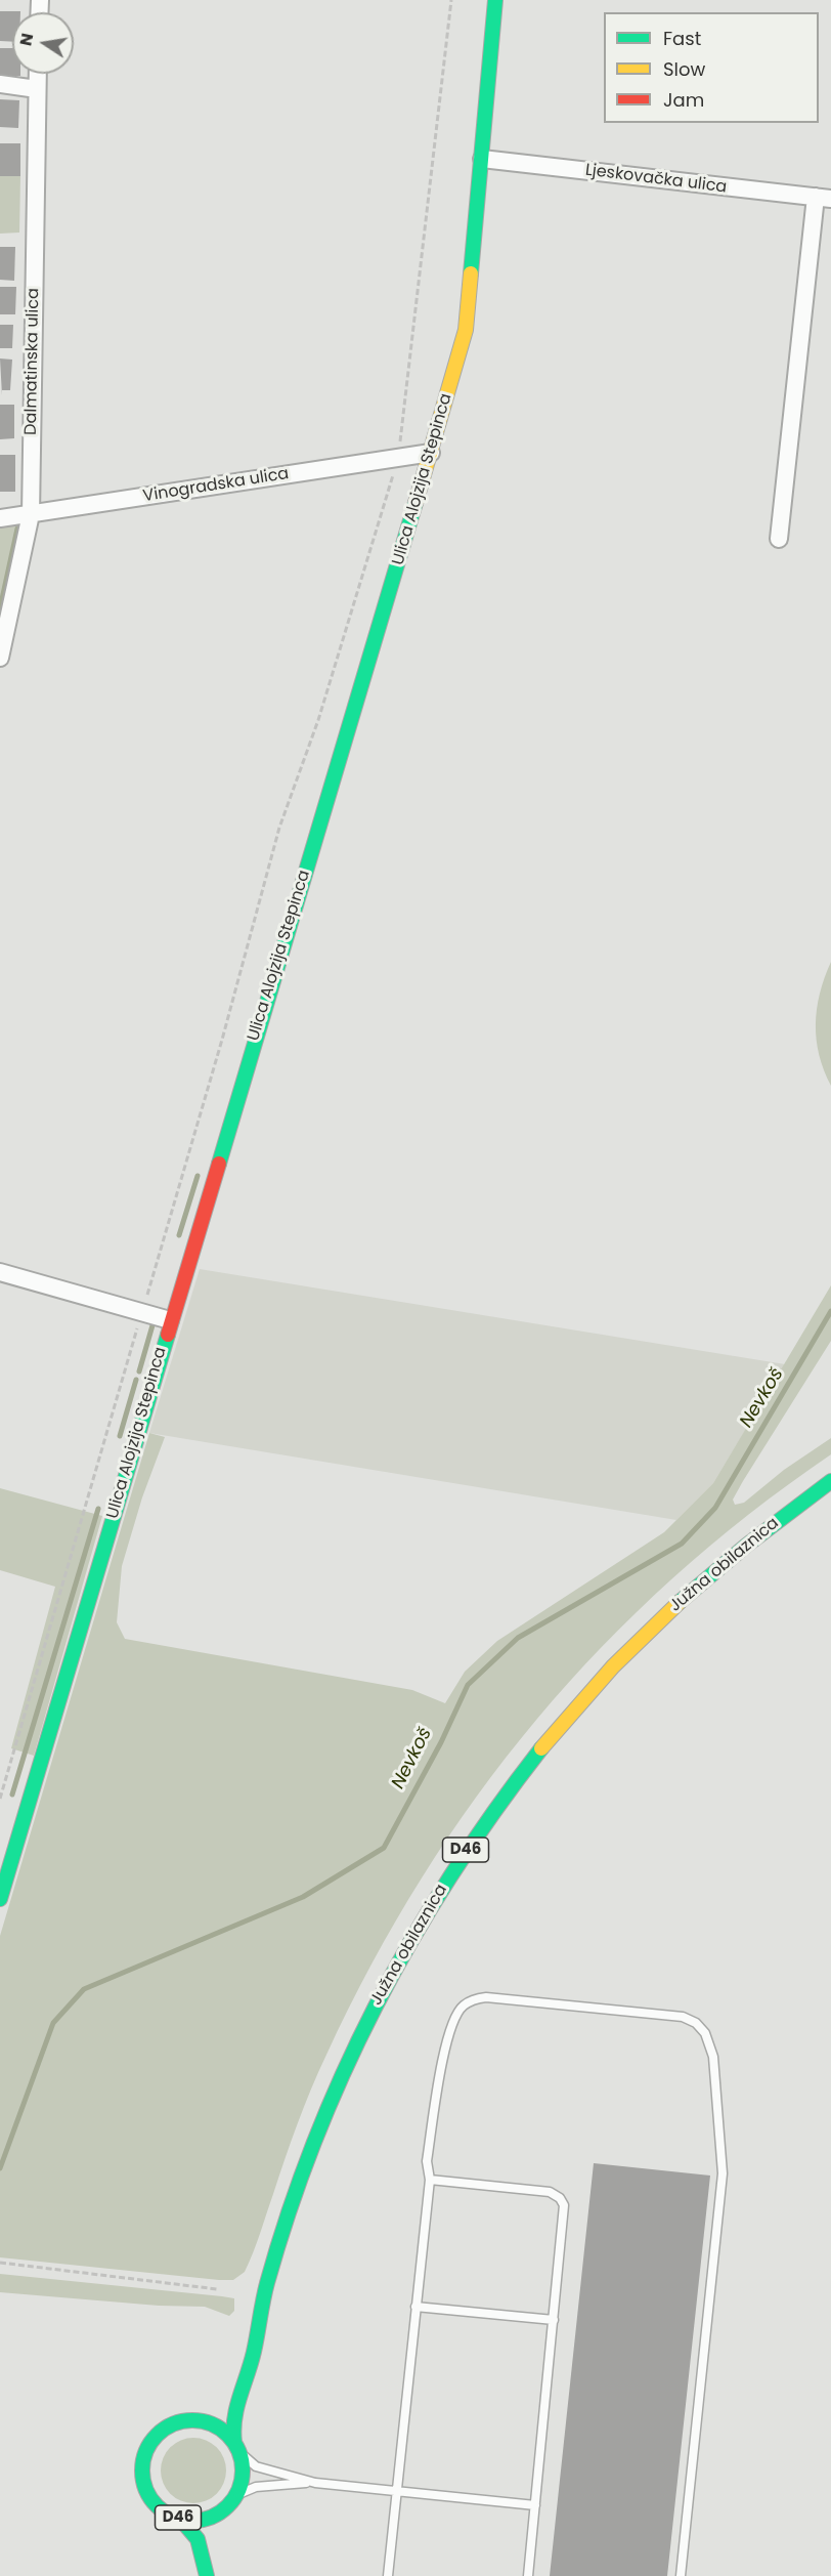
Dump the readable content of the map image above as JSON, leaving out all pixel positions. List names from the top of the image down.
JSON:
{
  "streets": {
    "main road": ["Ulica Alojzija Stepinca", "Južna obilaznica", "D46"],
    "street": ["Ljeskovačka ulica", "Dalmatinska ulica", "Vinogradska ulica"]
  },
  "crossings": [
    ["Ljeskovačka ulica", "Ulica Alojzija Stepinca"],
    ["Dalmatinska ulica", "Vinogradska ulica"],
    ["Ulica Alojzija Stepinca", "Vinogradska ulica"],
    ["Južna obilaznica", "D46"]
  ],
  "water": ["Nevkoš"],
  "legend": ["Fast", "Slow", "Jam"],
  "north": "left"
}
